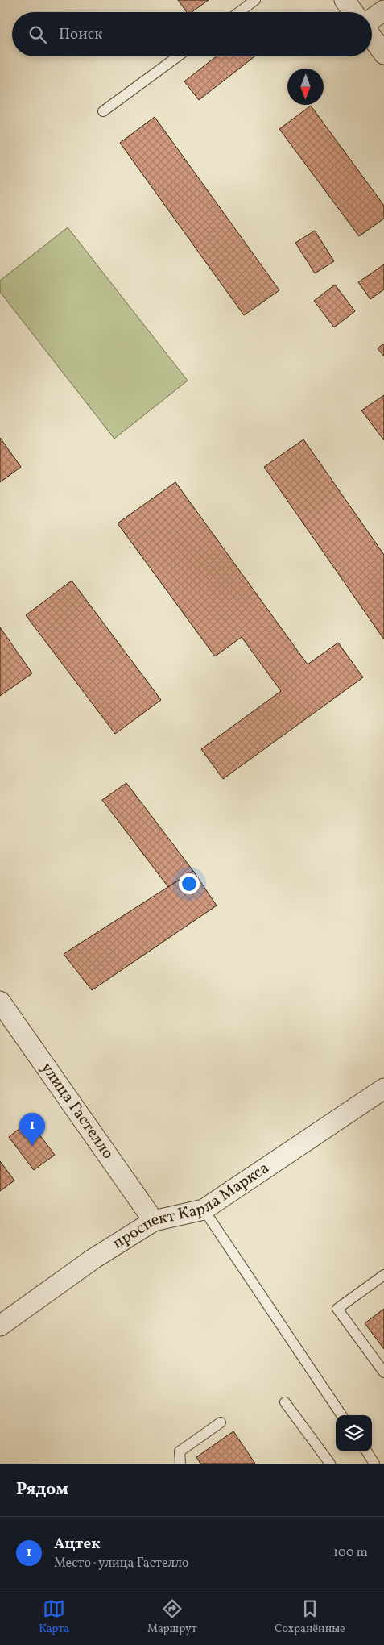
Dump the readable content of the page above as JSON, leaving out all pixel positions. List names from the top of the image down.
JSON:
{
  "streets": {
    "street": ["улица Гастелло", "проспект Карла Маркса"]
  },
  "crossings": [
    ["улица Гастелло", "проспект Карла Маркса"]
  ],
  "north": "bottom",
  "page": {
    "search": "Поиск",
    "pins": "1",
    "heading": "Рядом",
    "list": [
      {
        "mark": "1",
        "name": "Ацтек",
        "note": "Место · улица Гастелло",
        "value": "100 m"
      }
    ],
    "nav": ["Карта", "Маршрут", "Сохранённые"]
  }
}
